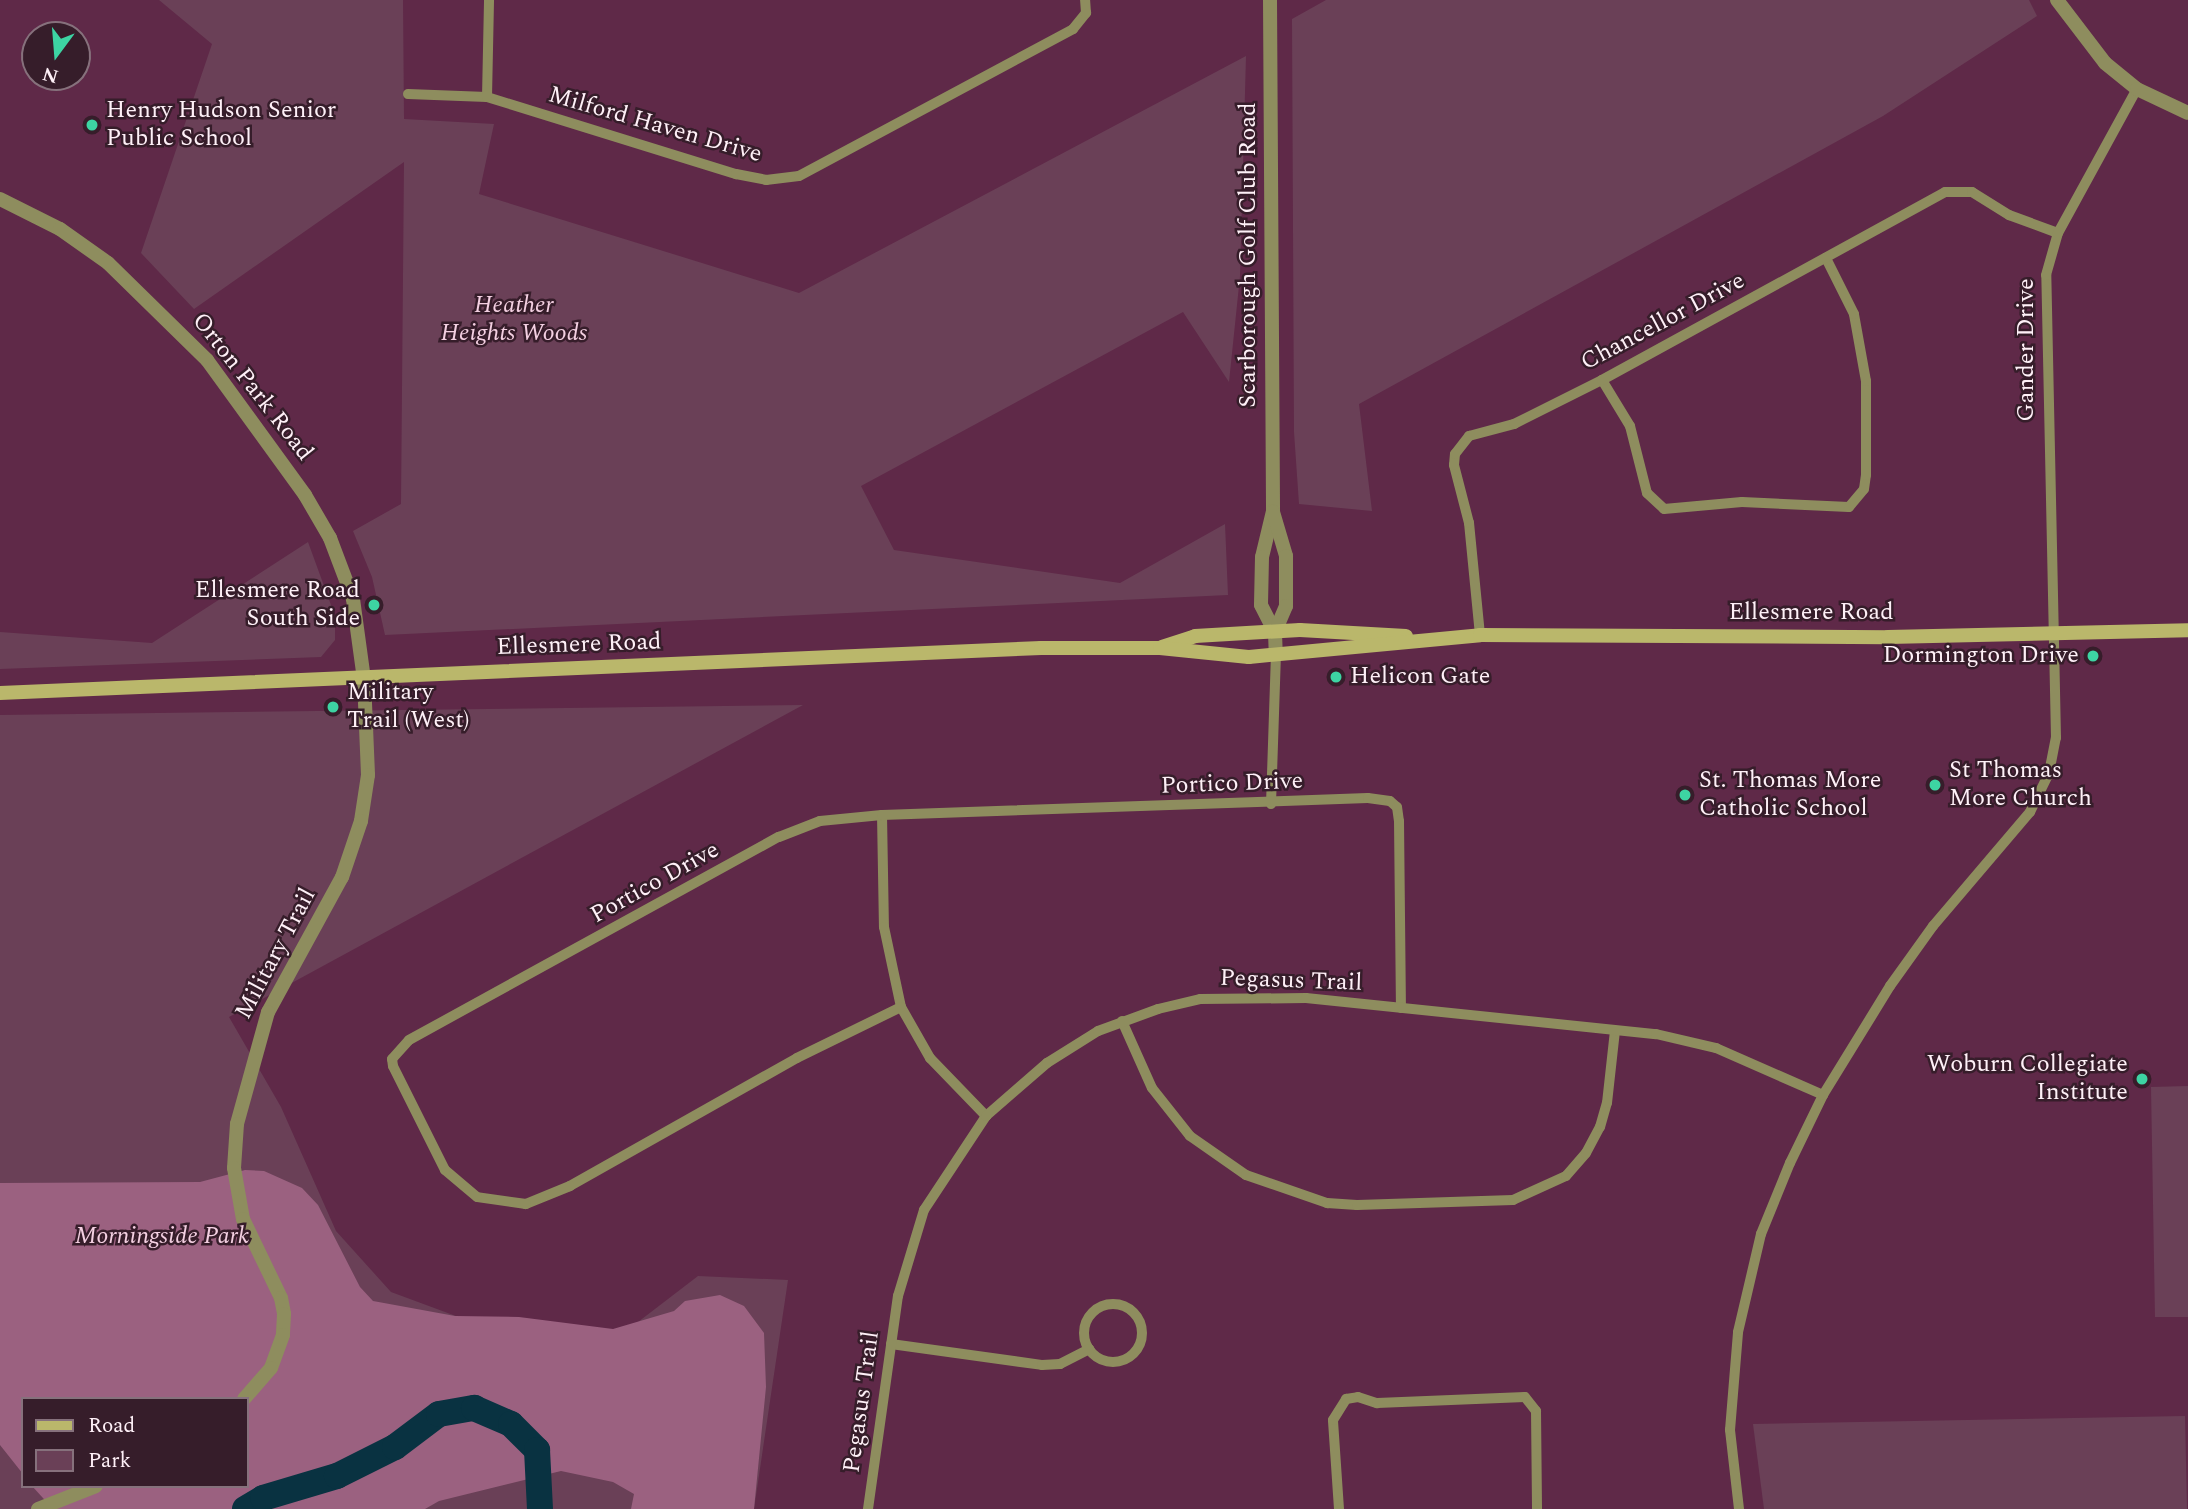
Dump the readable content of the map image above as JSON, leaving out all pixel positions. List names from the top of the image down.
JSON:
{
  "streets": {
    "main road": ["Ellesmere Road"],
    "street": [
      "Milford Haven Drive",
      "Scarborough Golf Club Road",
      "Chancellor Drive",
      "Gander Drive",
      "Orton Park Road",
      "Portico Drive",
      "Military Trail",
      "Pegasus Trail"
    ]
  },
  "crossings": [
    ["Scarborough Golf Club Road", "Ellesmere Road"],
    ["Chancellor Drive", "Gander Drive"],
    ["Chancellor Drive", "Ellesmere Road"],
    ["Gander Drive", "Ellesmere Road"],
    ["Orton Park Road", "Ellesmere Road"],
    ["Orton Park Road", "Military Trail"],
    ["Ellesmere Road", "Military Trail"],
    ["Portico Drive", "Pegasus Trail"]
  ],
  "parks": ["Heather Heights Woods", "Morningside Park"],
  "places": [
    "Henry Hudson Senior Public School",
    "Ellesmere Road South Side",
    "Dormington Drive",
    "Helicon Gate",
    "Military Trail (West)",
    "St Thomas More Church",
    "St. Thomas More Catholic School",
    "Woburn Collegiate Institute"
  ],
  "legend": ["Road", "Park"],
  "north": "bottom"
}
